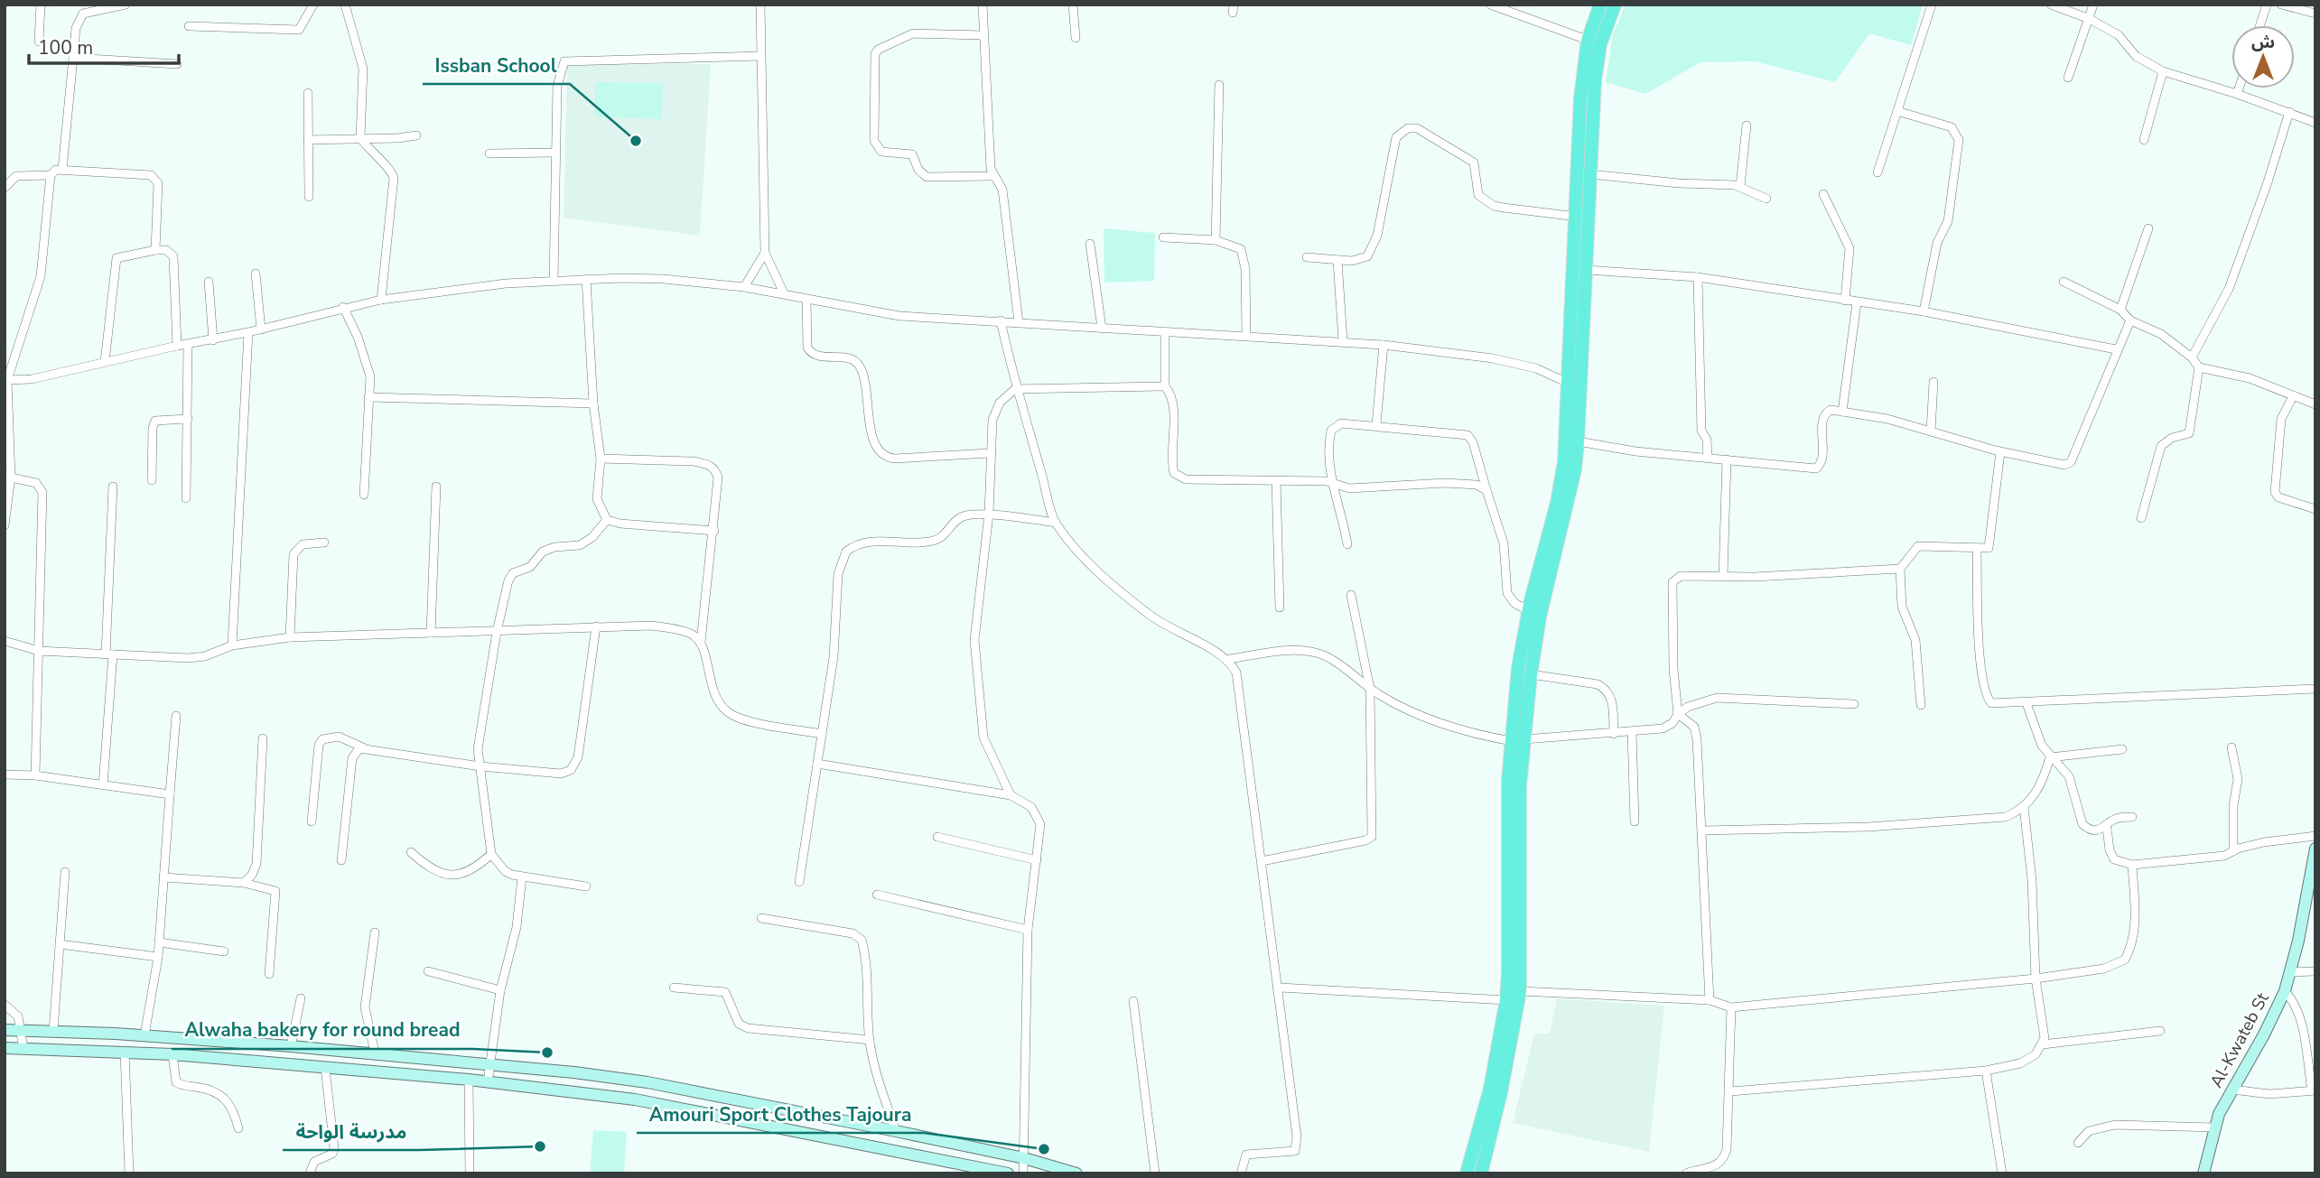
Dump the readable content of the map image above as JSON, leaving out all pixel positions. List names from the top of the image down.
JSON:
{
  "streets": {
    "main road": ["Al-Kwateb St"]
  },
  "places": [
    "Issban School",
    "Alwaha bakery for round bread",
    "مدرسة الواحة",
    "Amouri Sport Clothes Tajoura"
  ],
  "scale_bar": "100 m",
  "north": "top"
}
